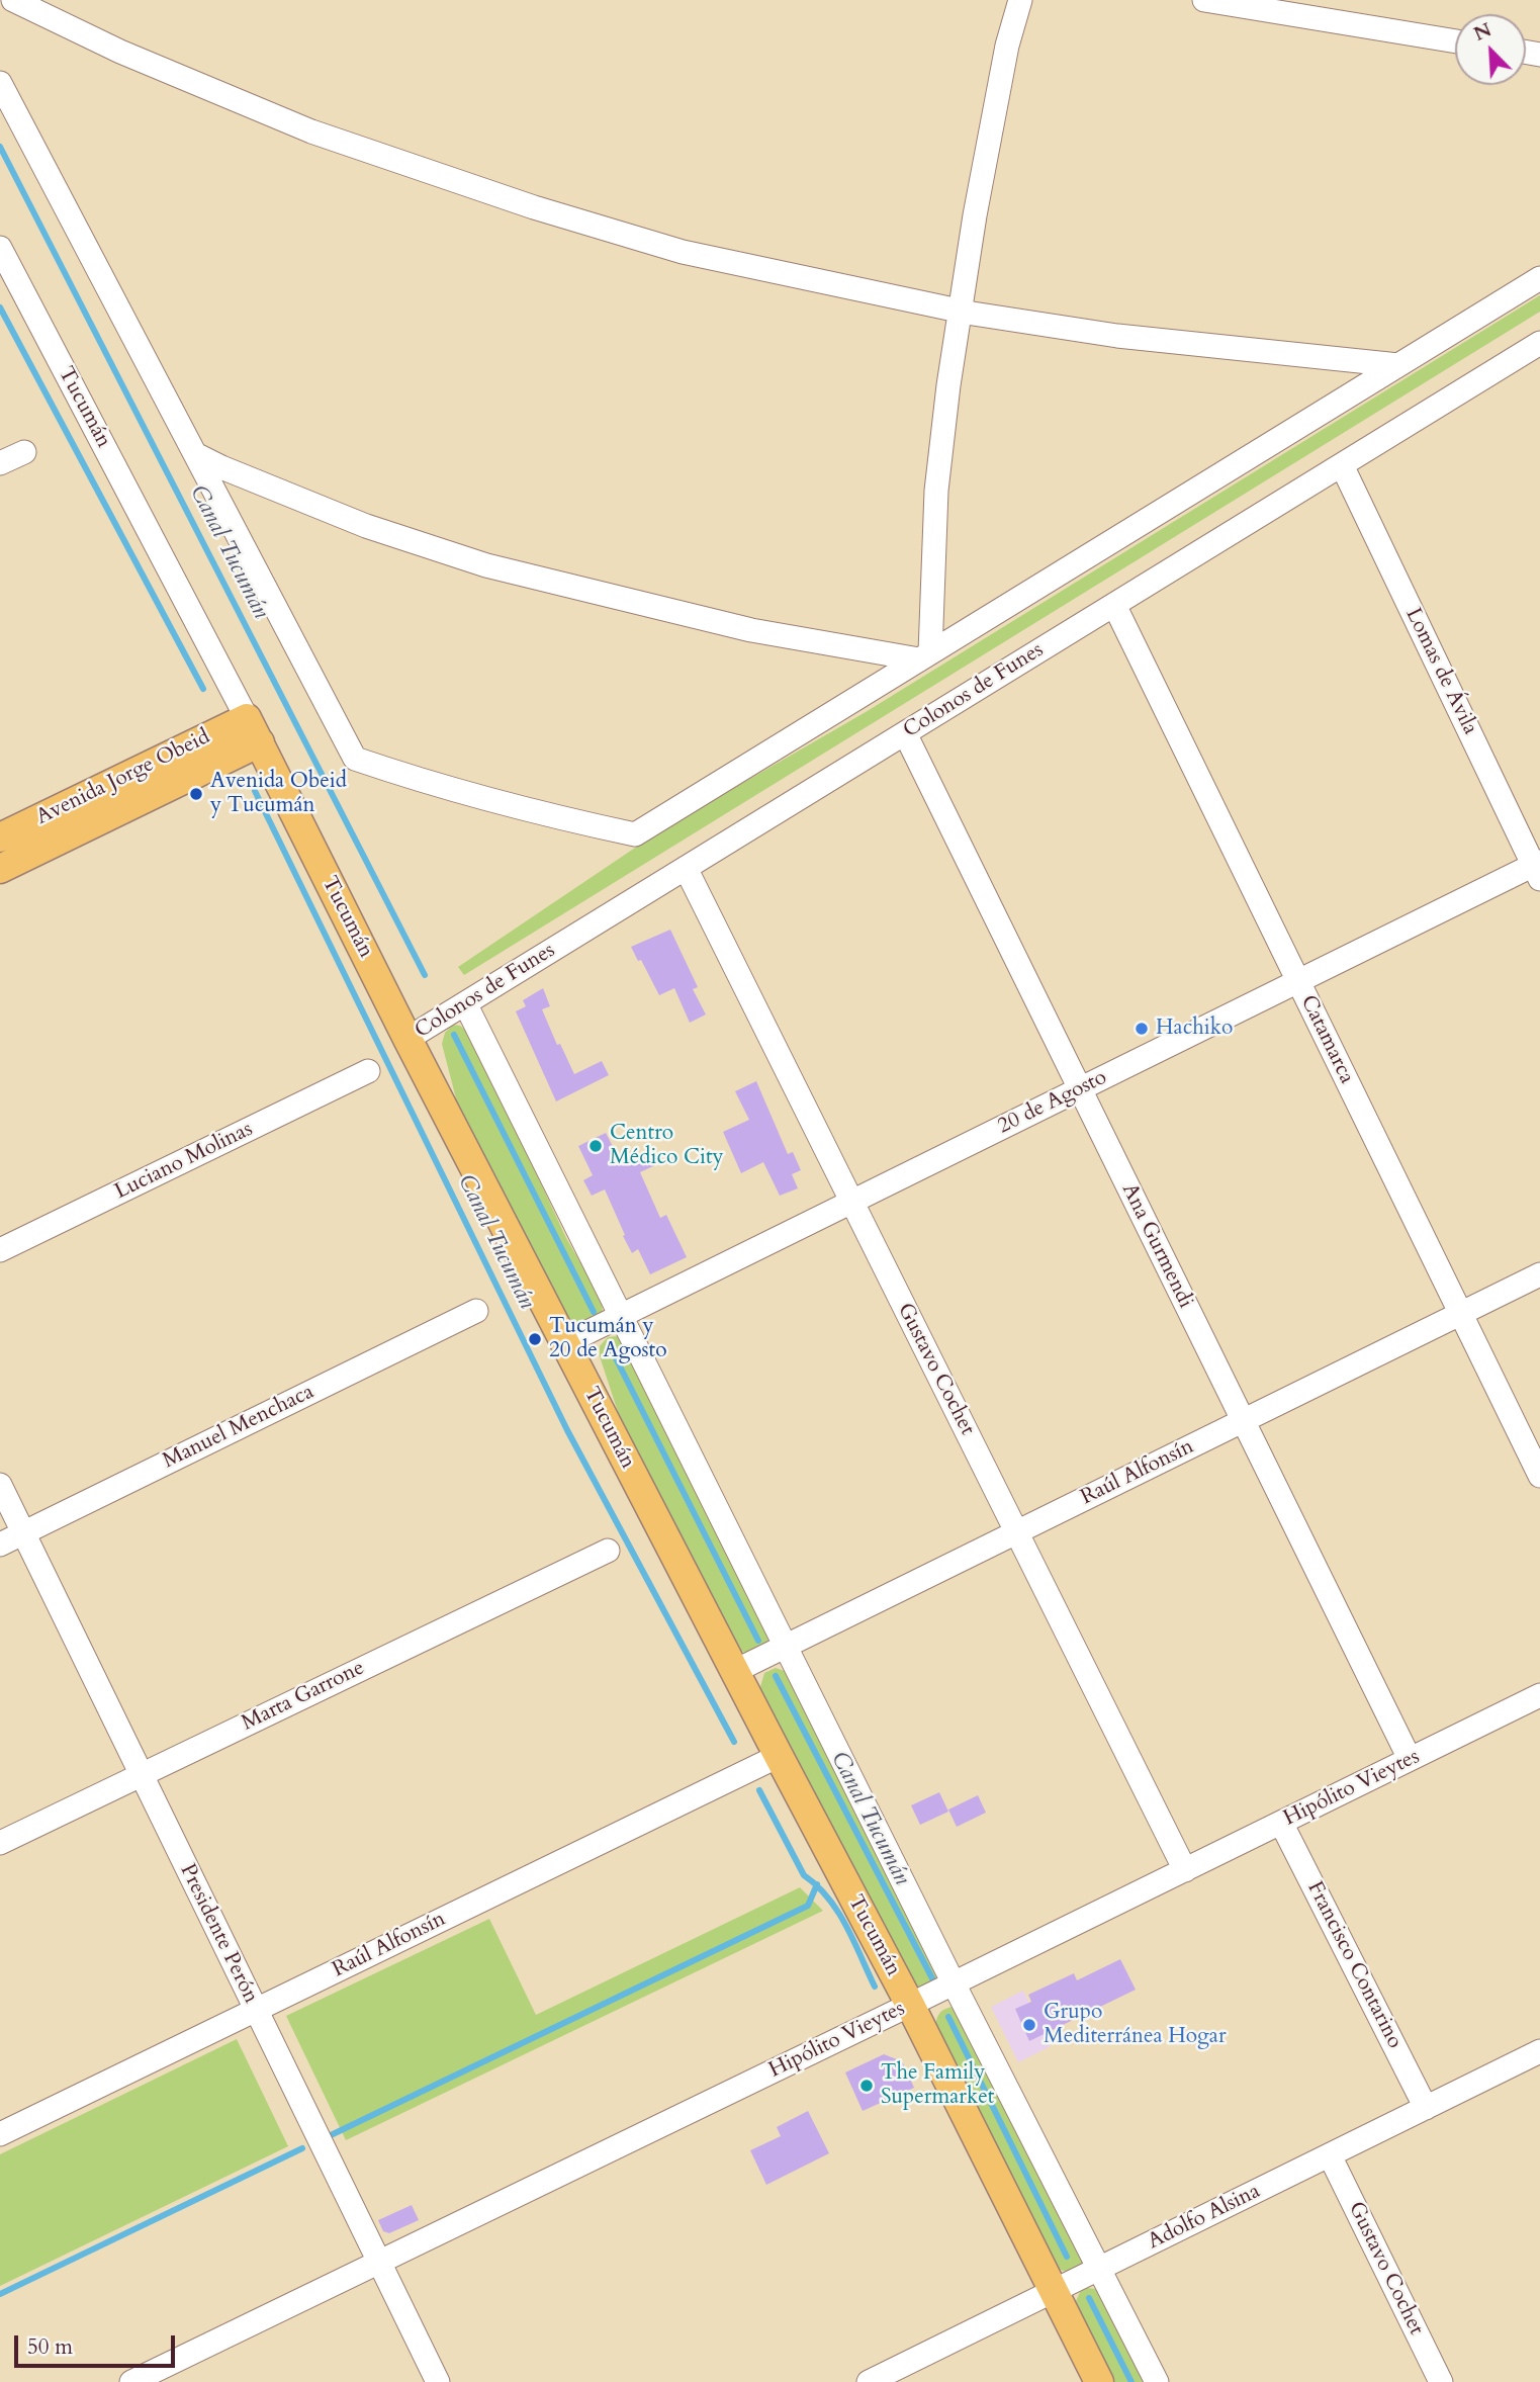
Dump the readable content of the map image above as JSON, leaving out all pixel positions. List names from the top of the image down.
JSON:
{
  "streets": {
    "main road": ["Tucumán", "Avenida Jorge Obeid"],
    "street": [
      "Lomas de Ávila",
      "Colonos de Funes",
      "Catamarca",
      "20 de Agosto",
      "Luciano Molinas",
      "Ana Gurmendi",
      "Gustavo Cochet",
      "Manuel Menchaca",
      "Raúl Alfonsín",
      "Marta Garrone",
      "Hipólito Vieytes",
      "Presidente Perón",
      "Francisco Contarino",
      "Adolfo Alsina"
    ]
  },
  "crossings": [
    ["Tucumán", "Colonos de Funes"],
    ["Tucumán", "Avenida Jorge Obeid"],
    ["Tucumán", "20 de Agosto"],
    ["Tucumán", "Raúl Alfonsín"],
    ["Tucumán", "Hipólito Vieytes"],
    ["Tucumán", "Adolfo Alsina"],
    ["Lomas de Ávila", "Colonos de Funes"],
    ["Lomas de Ávila", "20 de Agosto"],
    ["Colonos de Funes", "Catamarca"],
    ["Colonos de Funes", "Ana Gurmendi"],
    ["Colonos de Funes", "Gustavo Cochet"],
    ["Catamarca", "20 de Agosto"],
    ["Catamarca", "Raúl Alfonsín"],
    ["20 de Agosto", "Ana Gurmendi"],
    ["20 de Agosto", "Gustavo Cochet"],
    ["Ana Gurmendi", "Raúl Alfonsín"],
    ["Ana Gurmendi", "Hipólito Vieytes"],
    ["Gustavo Cochet", "Raúl Alfonsín"],
    ["Gustavo Cochet", "Hipólito Vieytes"],
    ["Gustavo Cochet", "Adolfo Alsina"],
    ["Manuel Menchaca", "Presidente Perón"],
    ["Raúl Alfonsín", "Presidente Perón"],
    ["Marta Garrone", "Presidente Perón"],
    ["Hipólito Vieytes", "Presidente Perón"],
    ["Hipólito Vieytes", "Francisco Contarino"],
    ["Francisco Contarino", "Adolfo Alsina"]
  ],
  "water": ["Canal Tucumán"],
  "places": [
    "Avenida Obeid y Tucumán",
    "Hachiko",
    "Centro Médico City",
    "Tucumán y 20 de Agosto",
    "Grupo Mediterránea Hogar",
    "The Family Supermarket"
  ],
  "scale_bar": "50 m",
  "north": "top left"
}
